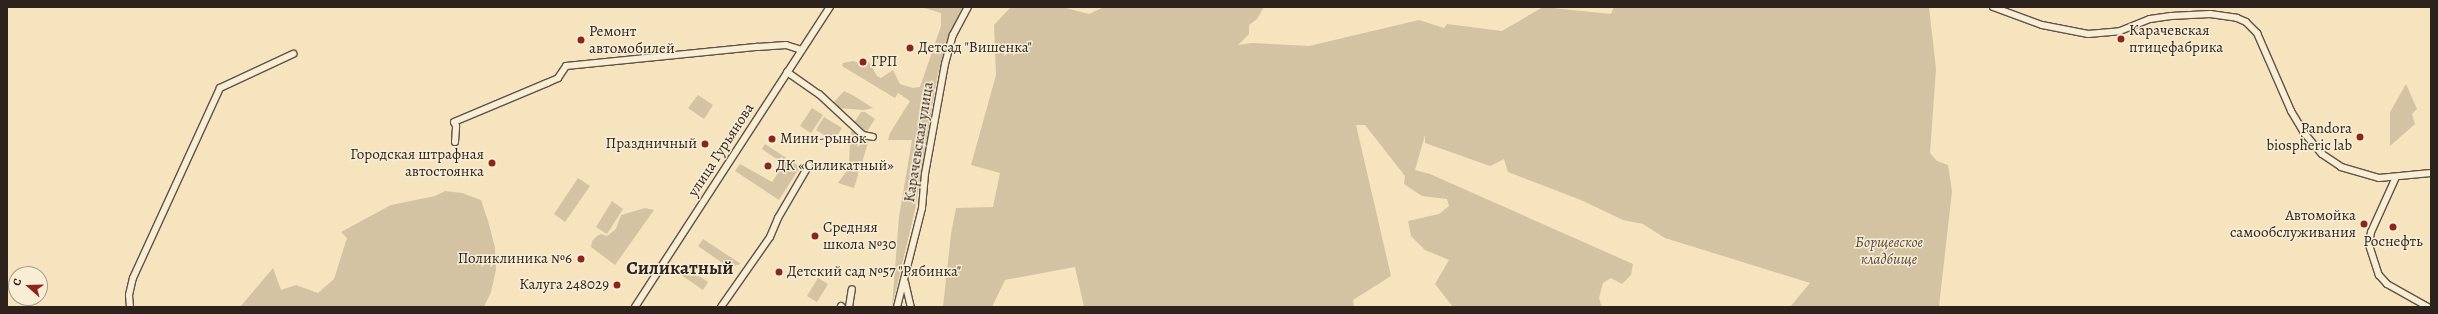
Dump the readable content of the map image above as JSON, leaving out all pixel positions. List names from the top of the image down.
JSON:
{
  "streets": {
    "street": ["Карачевская улица", "улица Гурьянова"]
  },
  "districts": ["Силикатный"],
  "parks": ["Борщевское кладбище"],
  "places": [
    "Карачевская птицефабрика",
    "Ремонт автомобилей",
    "Детсад \"Вишенка\"",
    "ГРП",
    "Pandora biospheric lab",
    "Мини-рынок",
    "Праздничный",
    "Городская штрафная автостоянка",
    "ДК «Силикатный»",
    "Автомойка самообслуживания",
    "Роснефть",
    "Средняя школа №30",
    "Поликлиника №6",
    "Детский сад №57 \"Рябинка\"",
    "Калуга 248029"
  ],
  "north": "left"
}
